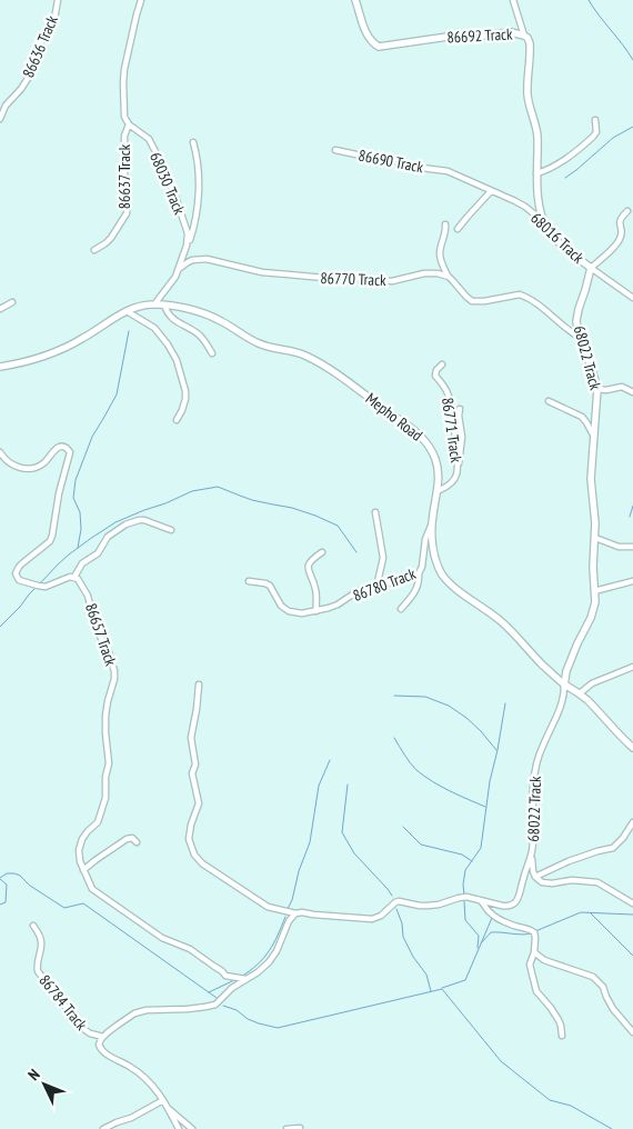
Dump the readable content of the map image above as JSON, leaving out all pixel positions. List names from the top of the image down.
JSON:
{
  "streets": {
    "street": [
      "86692 Track",
      "86636 Track",
      "86690 Track",
      "86637 Track",
      "68030 Track",
      "68016 Track",
      "86770 Track",
      "68022 Track",
      "Mepho Road",
      "86771 Track",
      "86780 Track",
      "86657 Track",
      "86784 Track"
    ]
  },
  "crossings": [
    ["86692 Track", "68016 Track"],
    ["86690 Track", "68016 Track"],
    ["86637 Track", "68030 Track"],
    ["68030 Track", "86770 Track"],
    ["68030 Track", "Mepho Road"],
    ["68016 Track", "68022 Track"],
    ["68022 Track", "Mepho Road"],
    ["Mepho Road", "86771 Track"],
    ["Mepho Road", "86780 Track"]
  ],
  "north": "top left"
}
